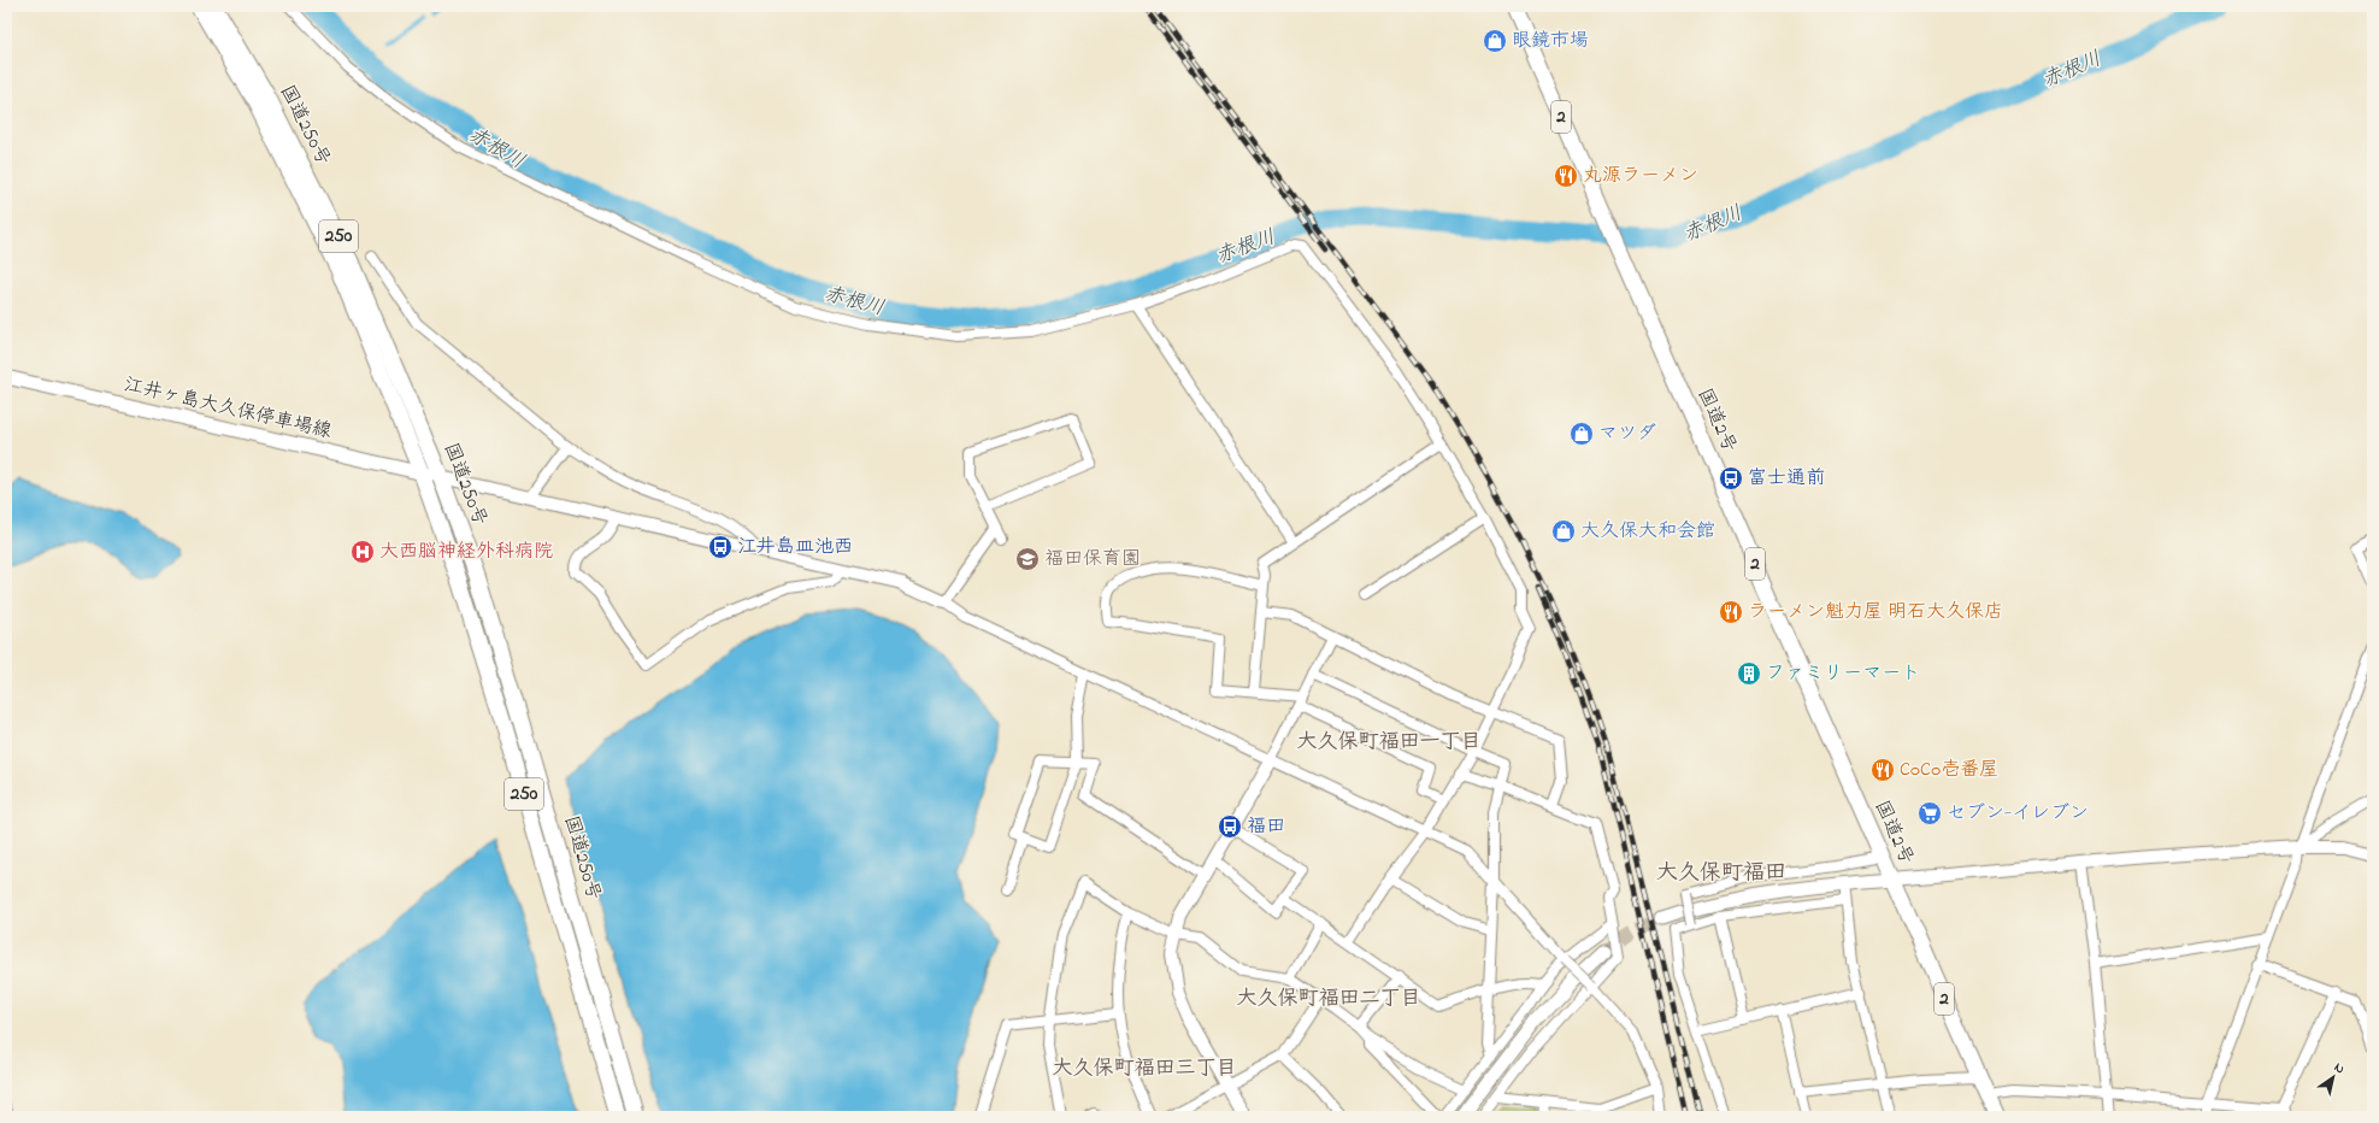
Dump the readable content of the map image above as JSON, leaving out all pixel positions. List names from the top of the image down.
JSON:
{
  "streets": {
    "highway": [
      "2",
      "国道250号",
      "250",
      "国道2号"
    ],
    "main road": ["江井ヶ島大久保停車場線"]
  },
  "crossings": [
    ["国道250号", "江井ヶ島大久保停車場線"]
  ],
  "districts": [
    "大久保町福田一丁目",
    "大久保町福田",
    "大久保町福田二丁目",
    "大久保町福田三丁目"
  ],
  "water": ["赤根川"],
  "places": {
    "shop": ["眼鏡市場", "マツダ", "大久保大和会館"],
    "restaurant": ["丸源ラーメン", "ラーメン魁力屋 明石大久保店", "CoCo壱番屋"],
    "bus stop": ["富士通前", "江井島皿池西", "福田"],
    "hospital": ["大西脳神経外科病院"],
    "school or university": ["福田保育園"],
    "building": ["ファミリーマート"],
    "supermarket": ["セブン-イレブン"]
  },
  "north": "top right"
}
